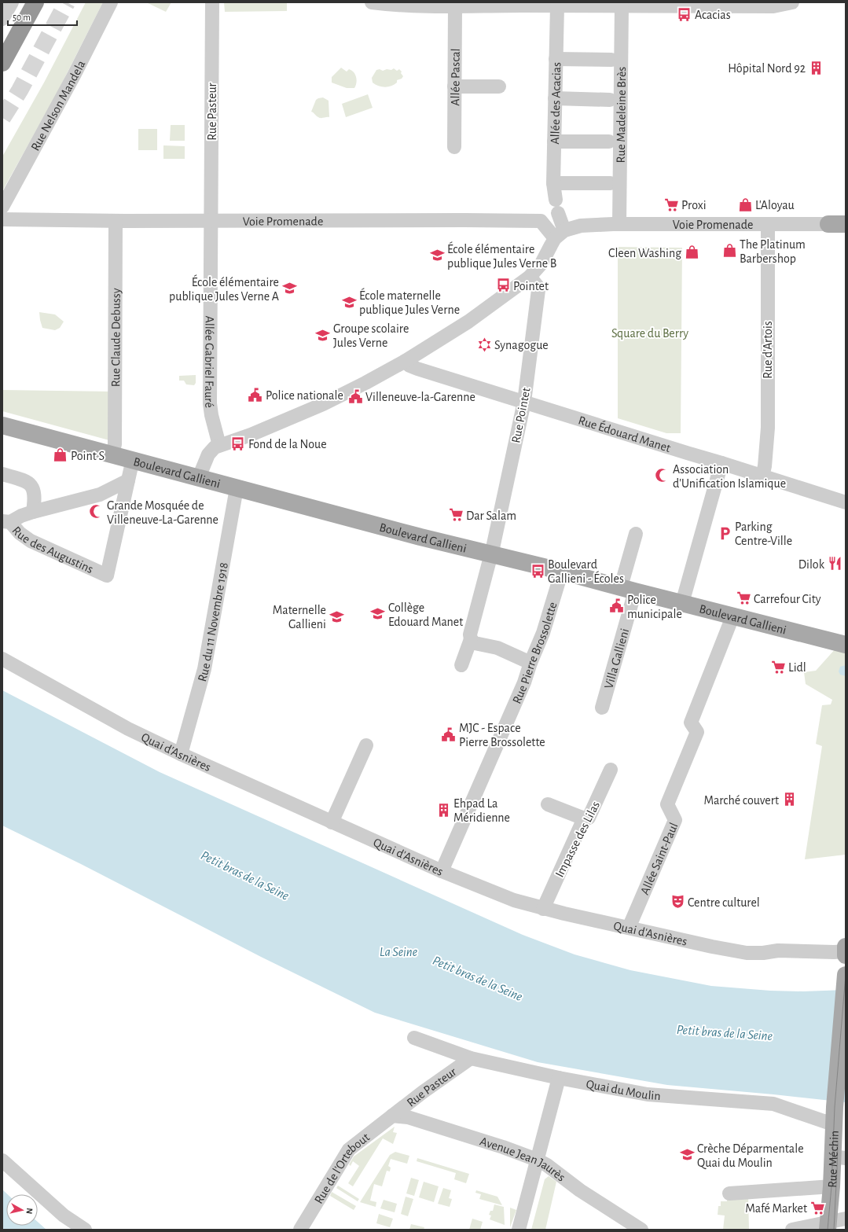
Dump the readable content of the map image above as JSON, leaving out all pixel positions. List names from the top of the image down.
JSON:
{
  "streets": {
    "main road": ["Voie Promenade", "Boulevard Gallieni", "Rue Méchin"],
    "street": [
      "Allée Pascal",
      "Allée des Acacias",
      "Rue Nelson Mandela",
      "Rue Pasteur",
      "Rue Madeleine Brès",
      "Rue Claude Debussy",
      "Rue d'Artois",
      "Allée Gabriel Fauré",
      "Rue Pointet",
      "Rue Édouard Manet",
      "Rue des Augustins",
      "Rue du 11 Novembre 1918",
      "Rue Pierre Brossolette",
      "Villa Gallieni",
      "Quai d'Asnières",
      "Impasse des Lilas",
      "Allée Saint-Paul",
      "Quai du Moulin",
      "Avenue Jean Jaurès",
      "Rue de l'Ortebout"
    ]
  },
  "crossings": [
    ["Allée des Acacias", "Voie Promenade"],
    ["Rue Pasteur", "Voie Promenade"],
    ["Rue Pasteur", "Allée Gabriel Fauré"],
    ["Rue Pasteur", "Quai du Moulin"],
    ["Rue Pasteur", "Avenue Jean Jaurès"],
    ["Rue Pasteur", "Rue de l'Ortebout"],
    ["Rue Madeleine Brès", "Voie Promenade"],
    ["Voie Promenade", "Rue Claude Debussy"],
    ["Voie Promenade", "Rue d'Artois"],
    ["Voie Promenade", "Allée Gabriel Fauré"],
    ["Rue Claude Debussy", "Boulevard Gallieni"],
    ["Rue d'Artois", "Rue Édouard Manet"],
    ["Rue Pointet", "Rue Édouard Manet"],
    ["Rue Pointet", "Boulevard Gallieni"],
    ["Boulevard Gallieni", "Rue du 11 Novembre 1918"],
    ["Boulevard Gallieni", "Rue Pierre Brossolette"],
    ["Boulevard Gallieni", "Villa Gallieni"],
    ["Boulevard Gallieni", "Allée Saint-Paul"],
    ["Rue du 11 Novembre 1918", "Quai d'Asnières"],
    ["Rue Pierre Brossolette", "Quai d'Asnières"],
    ["Quai d'Asnières", "Impasse des Lilas"],
    ["Quai d'Asnières", "Allée Saint-Paul"],
    ["Quai du Moulin", "Rue Méchin"],
    ["Avenue Jean Jaurès", "Rue de l'Ortebout"]
  ],
  "water": ["Petit bras de la Seine", "La Seine"],
  "parks": ["Square du Berry"],
  "places": {
    "bus stop": [
      "Acacias",
      "Pointet",
      "Fond de la Noue",
      "Boulevard Gallieni - Écoles"
    ],
    "building": ["Hôpital Nord 92", "Marché couvert", "Ehpad La Méridienne"],
    "supermarket": [
      "Proxi",
      "Dar Salam",
      "Carrefour City",
      "Lidl",
      "Mafé Market"
    ],
    "shop": [
      "L'Aloyau",
      "The Platinum Barbershop",
      "Cleen Washing",
      "Point S"
    ],
    "school or university": [
      "École élémentaire publique Jules Verne B",
      "École élémentaire publique Jules Verne A",
      "École maternelle publique Jules Verne",
      "Groupe scolaire Jules Verne",
      "Collège Edouard Manet",
      "Maternelle Gallieni",
      "Crèche Déparmentale Quai du Moulin"
    ],
    "synagogue": ["Synagogue"],
    "public building": [
      "Police nationale",
      "Villeneuve-la-Garenne",
      "Police municipale",
      "MJC - Espace Pierre Brossolette"
    ],
    "mosque": ["Association d'Unification Islamique", "Grande Mosquée de Villeneuve-La-Garenne"],
    "parking": ["Parking Centre-Ville"],
    "restaurant": ["Dilok"],
    "theatre": ["Centre culturel"]
  },
  "scale_bar": "50 m",
  "north": "right"
}
